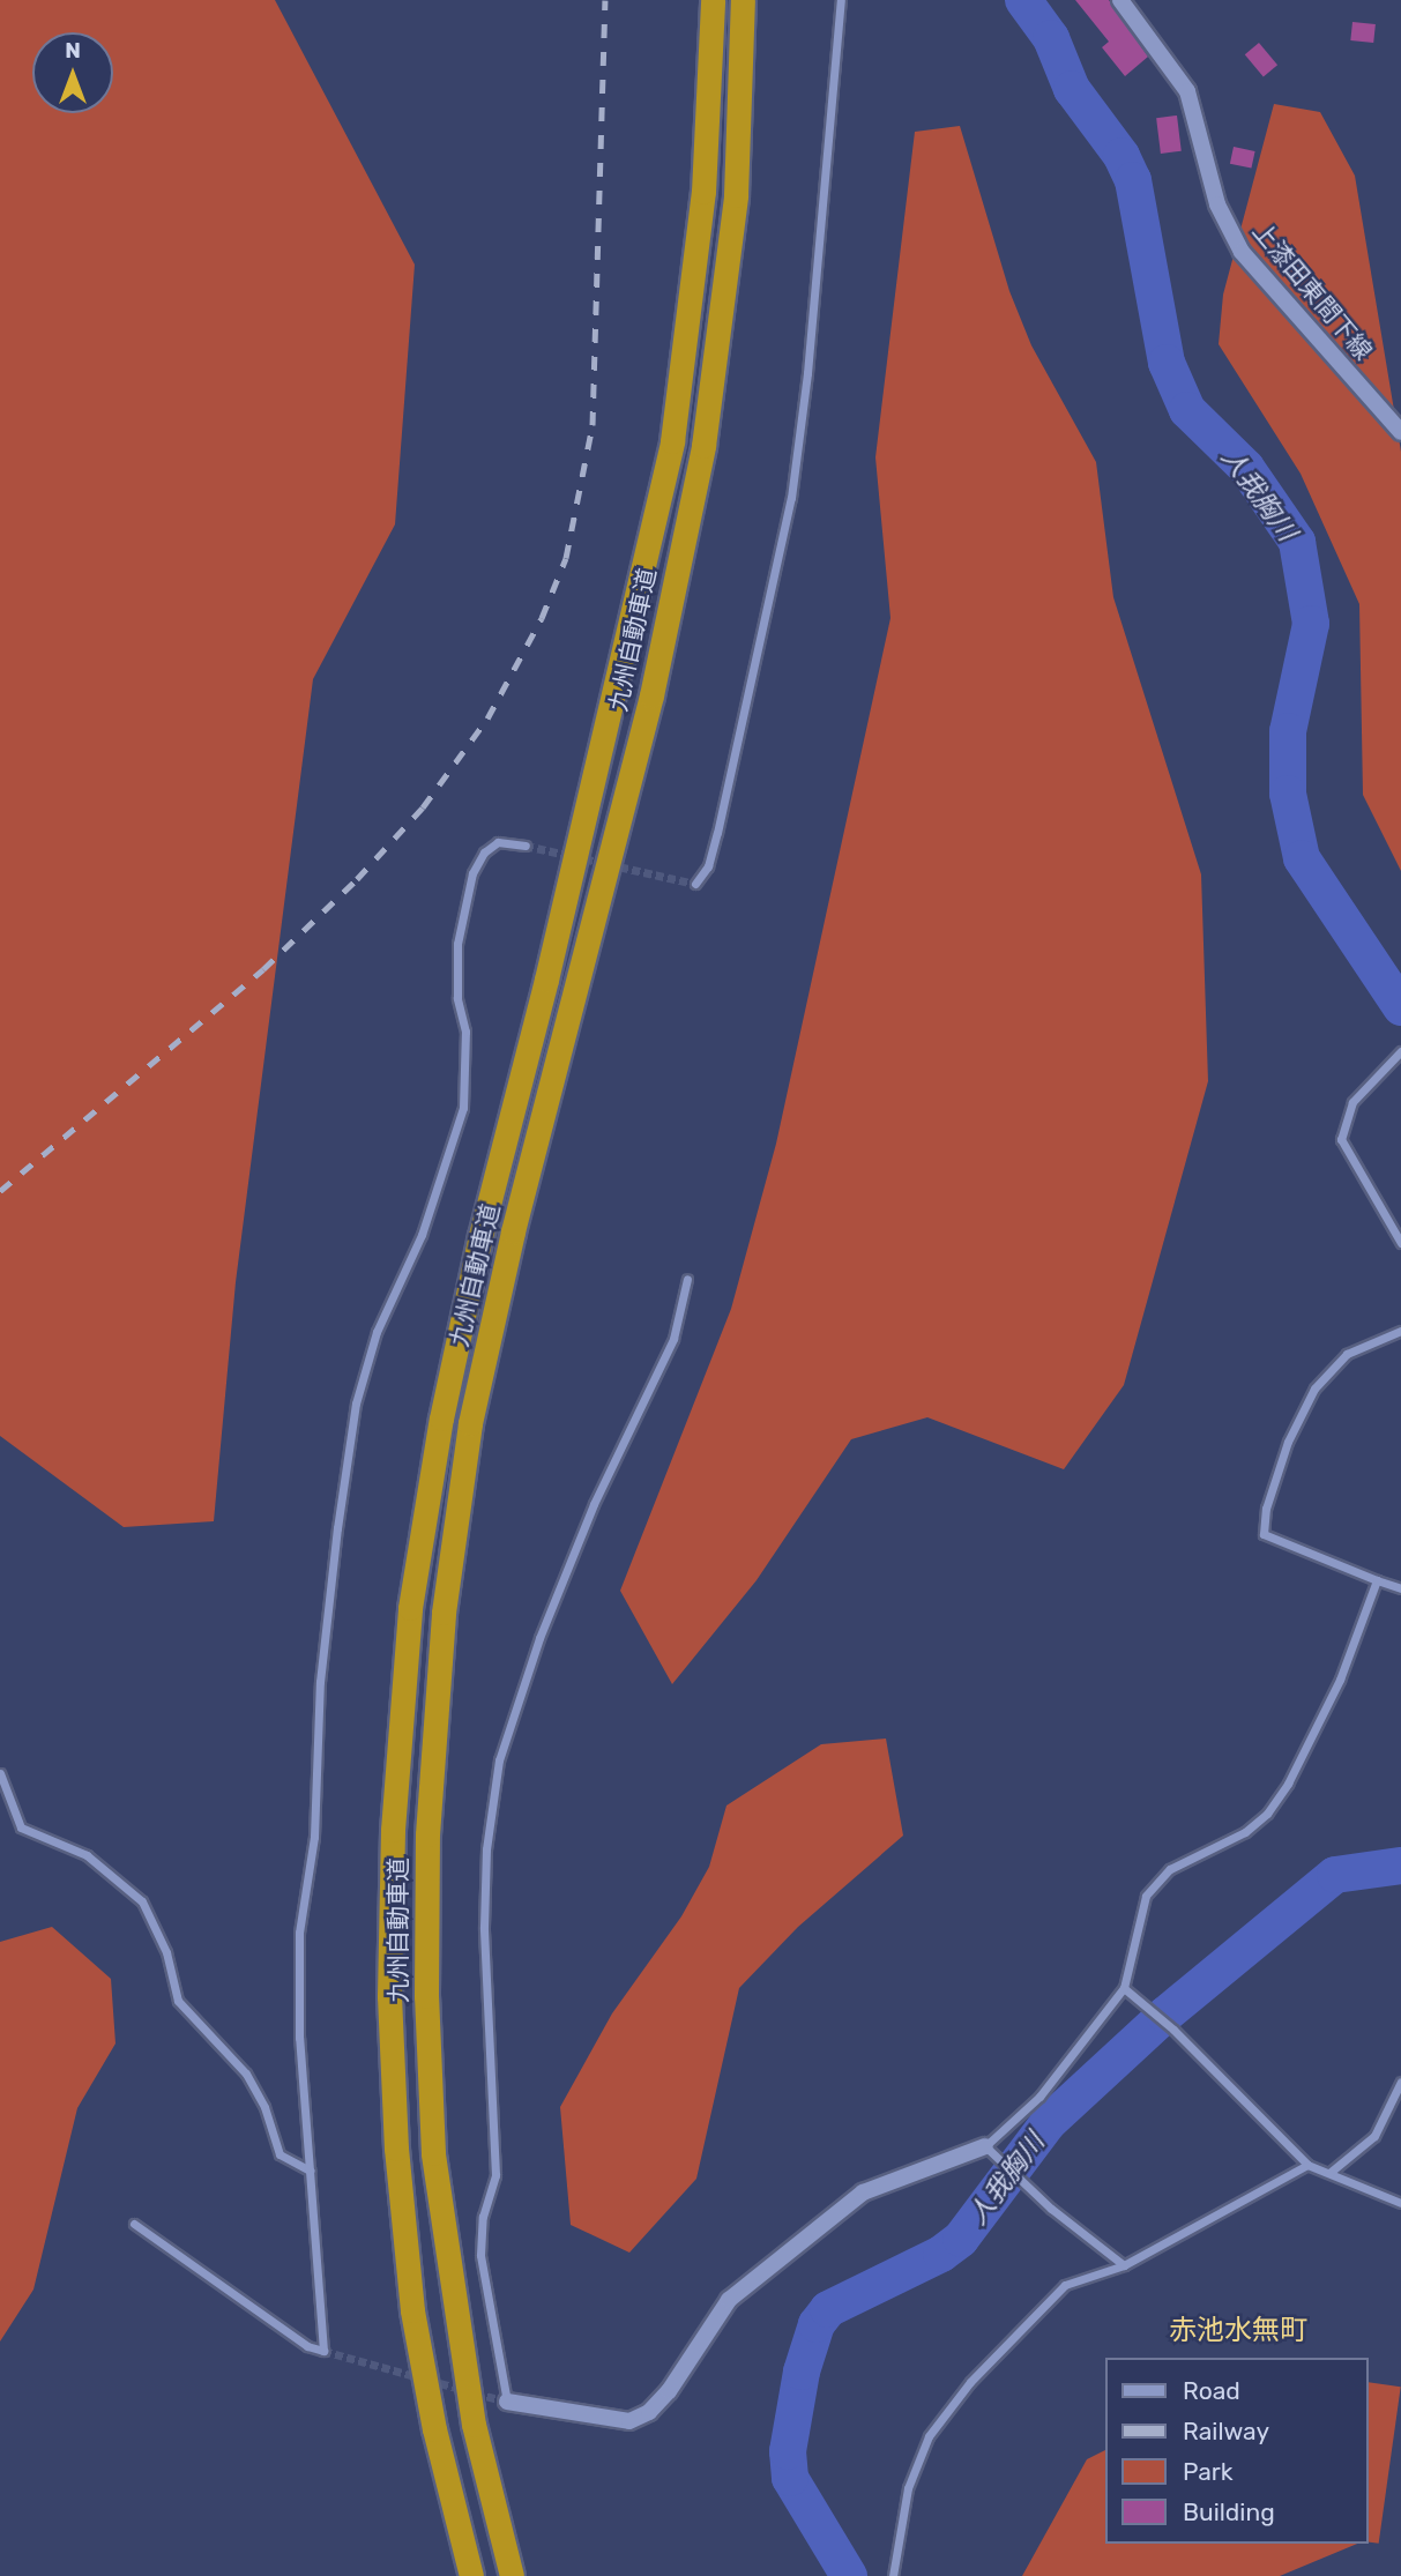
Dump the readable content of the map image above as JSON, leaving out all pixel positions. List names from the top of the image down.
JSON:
{
  "streets": {
    "highway": ["九州自動車道"],
    "street": ["上漆田東間下線"]
  },
  "districts": ["赤池水無町"],
  "water": ["人我胸川"],
  "legend": [
    "Road",
    "Railway",
    "Park",
    "Building"
  ],
  "north": "top"
}
